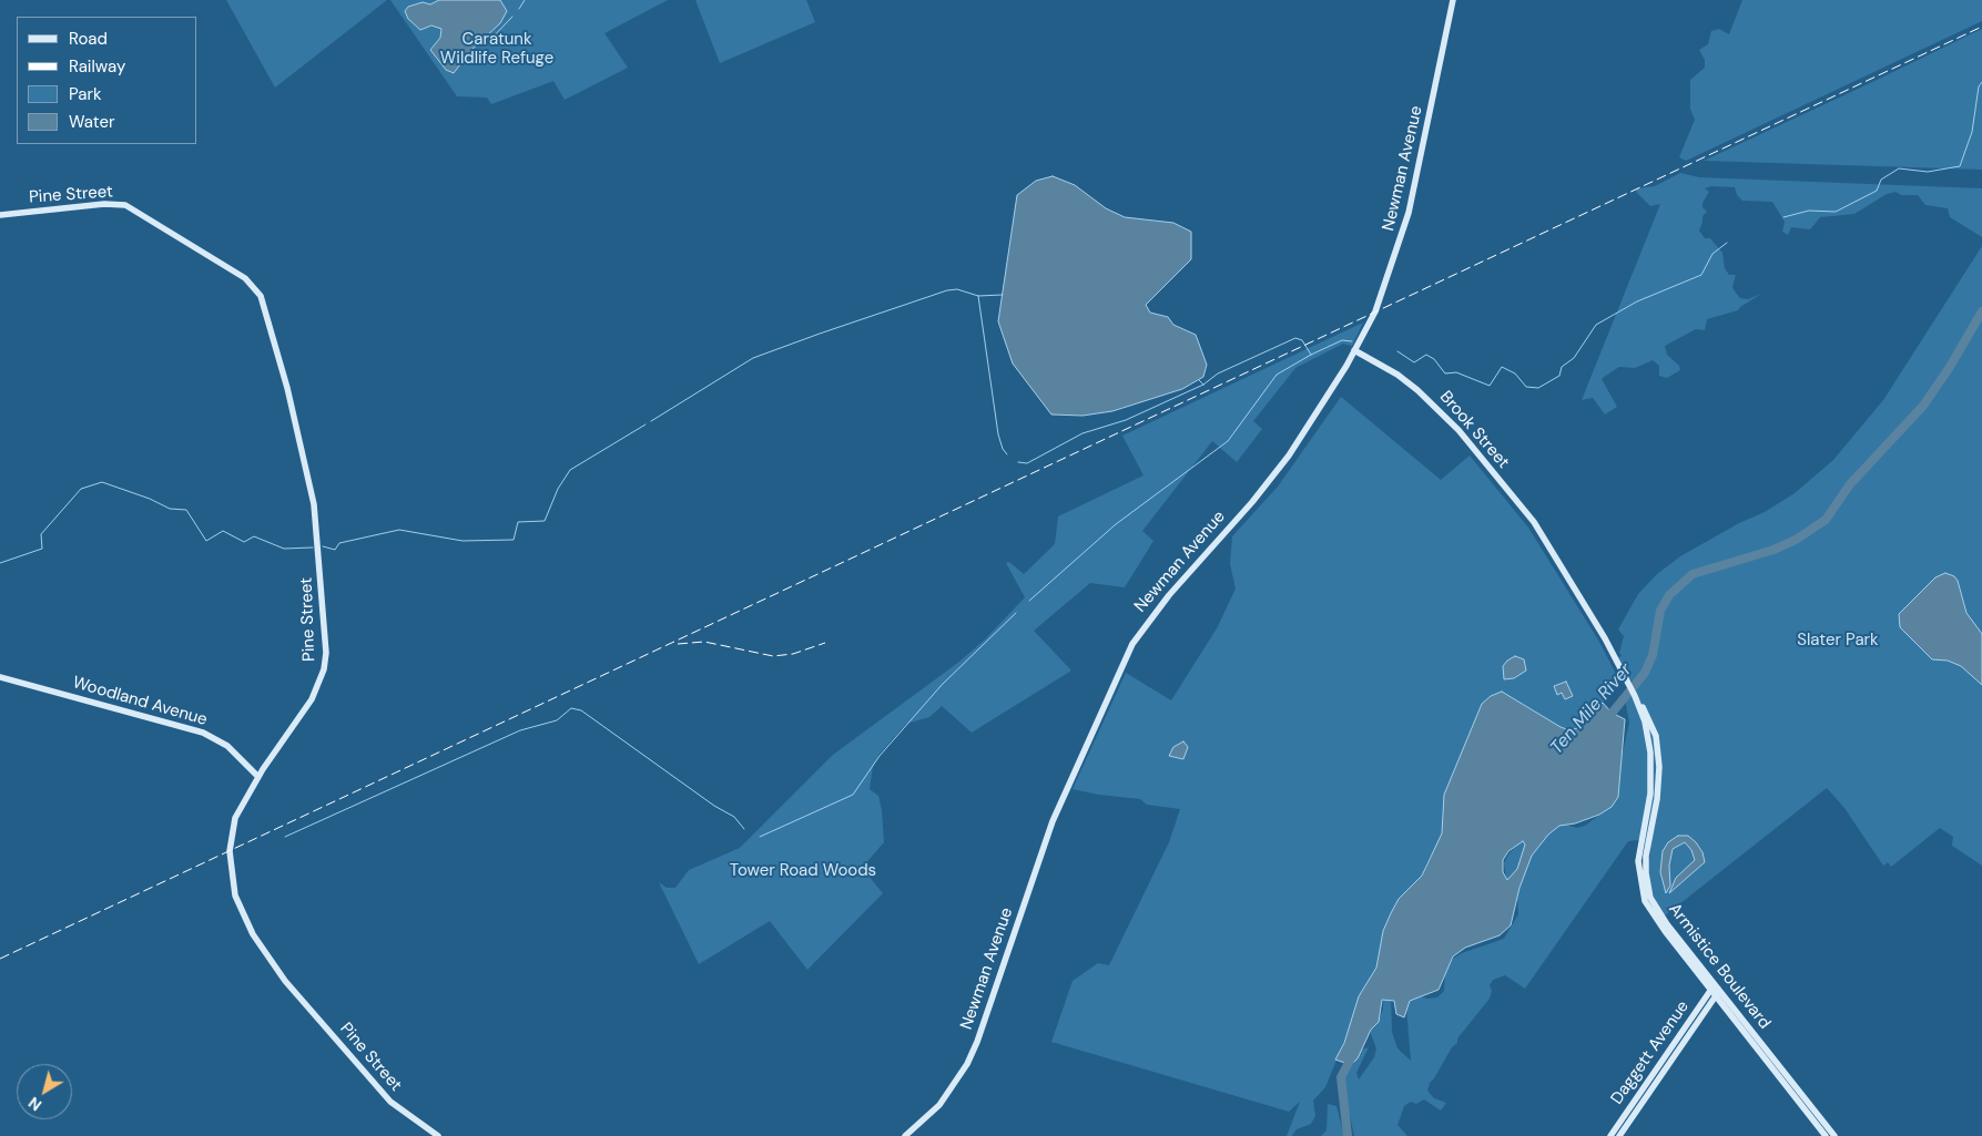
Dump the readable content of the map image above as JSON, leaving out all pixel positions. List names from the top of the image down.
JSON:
{
  "streets": {
    "main road": [
      "Newman Avenue",
      "Pine Street",
      "Brook Street",
      "Woodland Avenue",
      "Armistice Boulevard",
      "Daggett Avenue"
    ]
  },
  "crossings": [
    ["Newman Avenue", "Brook Street"],
    ["Pine Street", "Woodland Avenue"],
    ["Brook Street", "Armistice Boulevard"],
    ["Armistice Boulevard", "Daggett Avenue"]
  ],
  "water": ["Ten Mile River"],
  "parks": ["Caratunk Wildlife Refuge", "Slater Park", "Tower Road Woods"],
  "legend": [
    "Road",
    "Railway",
    "Park",
    "Water"
  ],
  "north": "bottom left"
}
